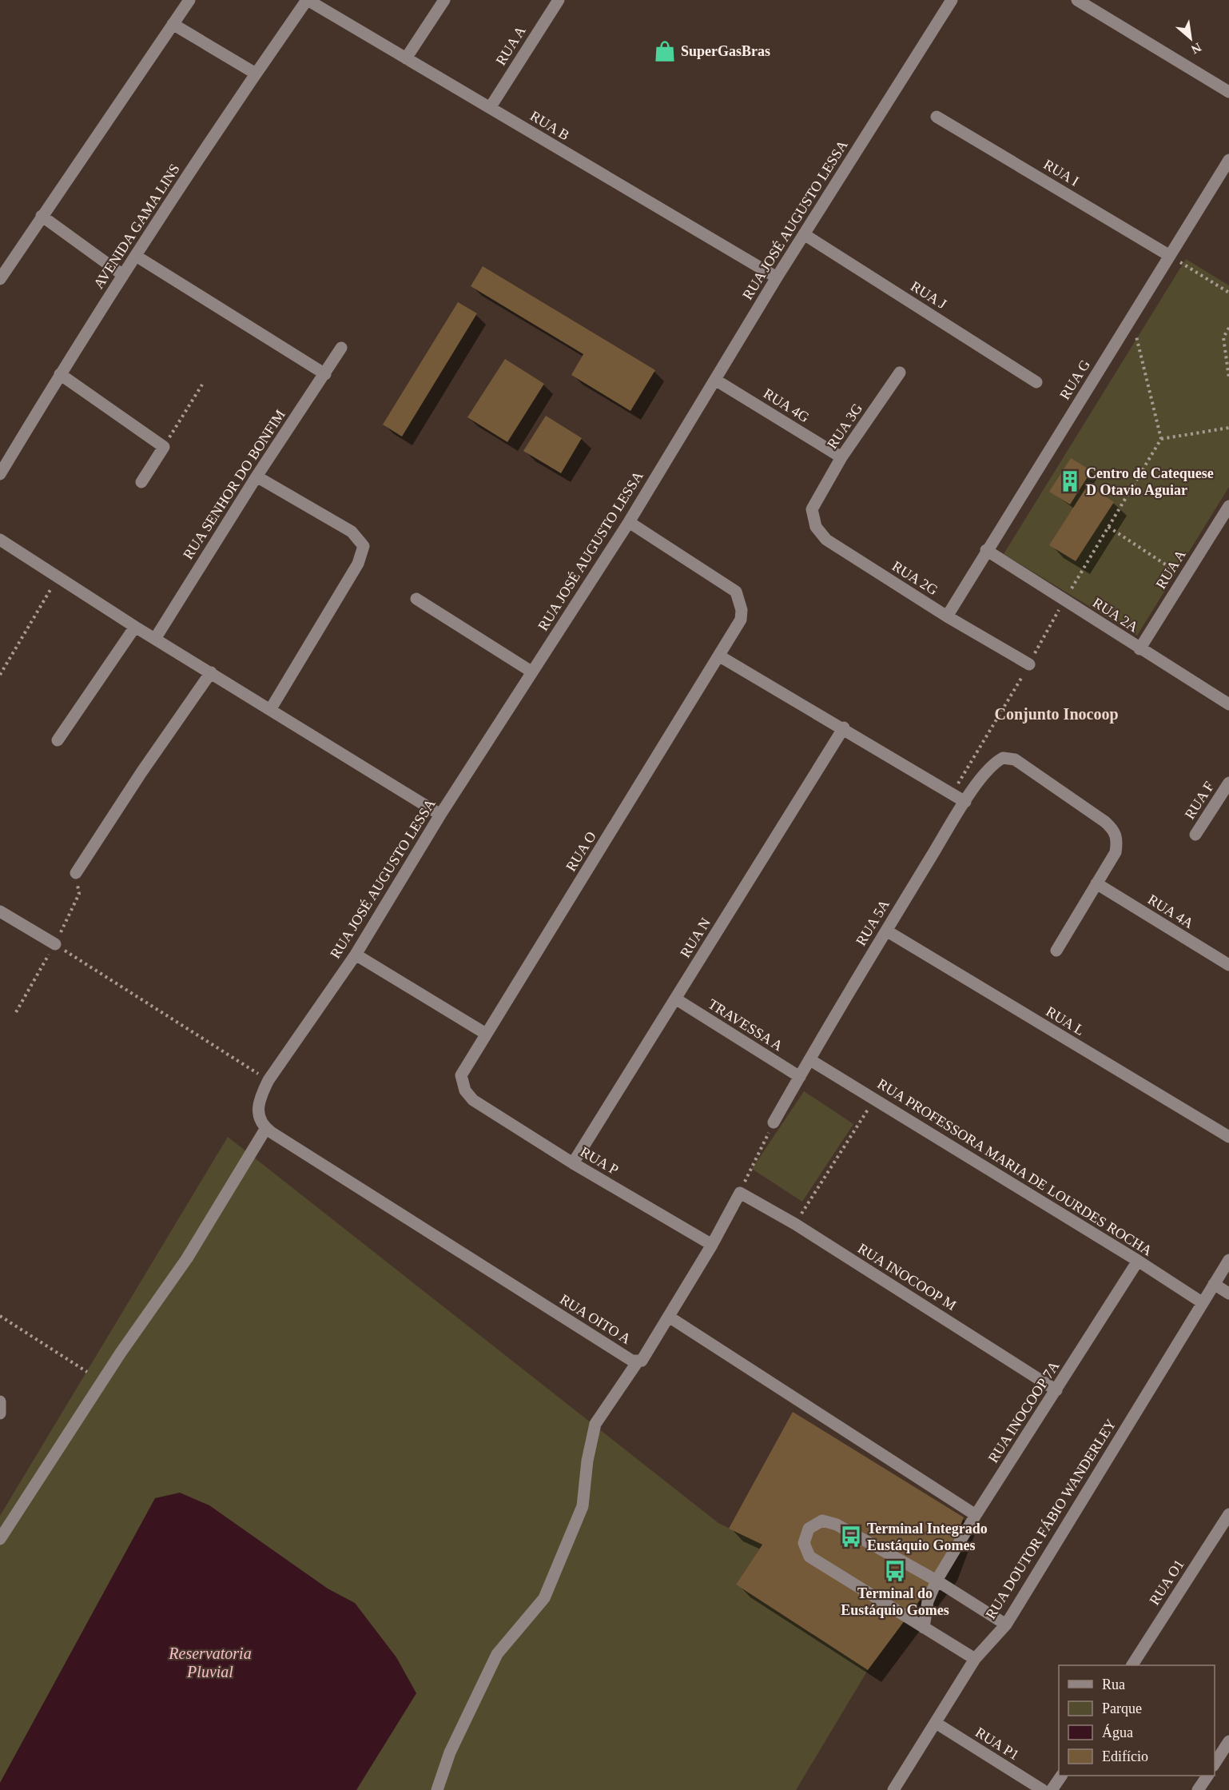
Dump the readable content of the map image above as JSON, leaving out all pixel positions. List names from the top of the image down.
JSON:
{
  "streets": {
    "street": [
      "RUA A",
      "RUA B",
      "RUA I",
      "RUA JOSÉ AUGUSTO LESSA",
      "AVENIDA GAMA LINS",
      "RUA J",
      "RUA G",
      "RUA 4G",
      "RUA 3G",
      "RUA SENHOR DO BONFIM",
      "RUA 2G",
      "RUA 2A",
      "RUA F",
      "RUA O",
      "RUA 4A",
      "RUA 5A",
      "RUA N",
      "RUA L",
      "TRAVESSA A",
      "RUA P",
      "RUA PROFESSORA MARIA DE LOURDES ROCHA",
      "RUA INOCOOP M",
      "RUA OITO A",
      "RUA INOCOOP 7A",
      "RUA DOUTOR FÁBIO WANDERLEY",
      "RUA O1",
      "RUA P1"
    ]
  },
  "crossings": [
    ["RUA A", "RUA B"],
    ["RUA A", "RUA 2A"],
    ["RUA B", "RUA JOSÉ AUGUSTO LESSA"],
    ["RUA B", "AVENIDA GAMA LINS"],
    ["RUA I", "RUA G"],
    ["RUA JOSÉ AUGUSTO LESSA", "RUA J"],
    ["RUA JOSÉ AUGUSTO LESSA", "RUA 4G"],
    ["RUA JOSÉ AUGUSTO LESSA", "RUA O"],
    ["RUA JOSÉ AUGUSTO LESSA", "RUA OITO A"],
    ["RUA G", "RUA 2G"],
    ["RUA G", "RUA 2A"],
    ["RUA 4G", "RUA 3G"],
    ["RUA 3G", "RUA 2G"],
    ["RUA O", "RUA P"],
    ["RUA 4A", "RUA 5A"],
    ["RUA 5A", "RUA L"],
    ["RUA 5A", "TRAVESSA A"],
    ["RUA 5A", "RUA PROFESSORA MARIA DE LOURDES ROCHA"],
    ["RUA N", "TRAVESSA A"],
    ["RUA N", "RUA P"],
    ["RUA P", "RUA OITO A"],
    ["RUA PROFESSORA MARIA DE LOURDES ROCHA", "RUA INOCOOP 7A"],
    ["RUA PROFESSORA MARIA DE LOURDES ROCHA", "RUA DOUTOR FÁBIO WANDERLEY"],
    ["RUA INOCOOP M", "RUA INOCOOP 7A"],
    ["RUA DOUTOR FÁBIO WANDERLEY", "RUA P1"]
  ],
  "districts": ["Conjunto Inocoop"],
  "water": ["Reservatoria Pluvial"],
  "places": {
    "shop": ["SuperGasBras"],
    "building": ["Centro de Catequese D Otavio Aguiar"],
    "bus stop": ["Terminal Integrado Eustáquio Gomes", "Terminal do Eustáquio Gomes"]
  },
  "legend": [
    "Rua",
    "Parque",
    "Água",
    "Edifício"
  ],
  "north": "bottom right"
}
